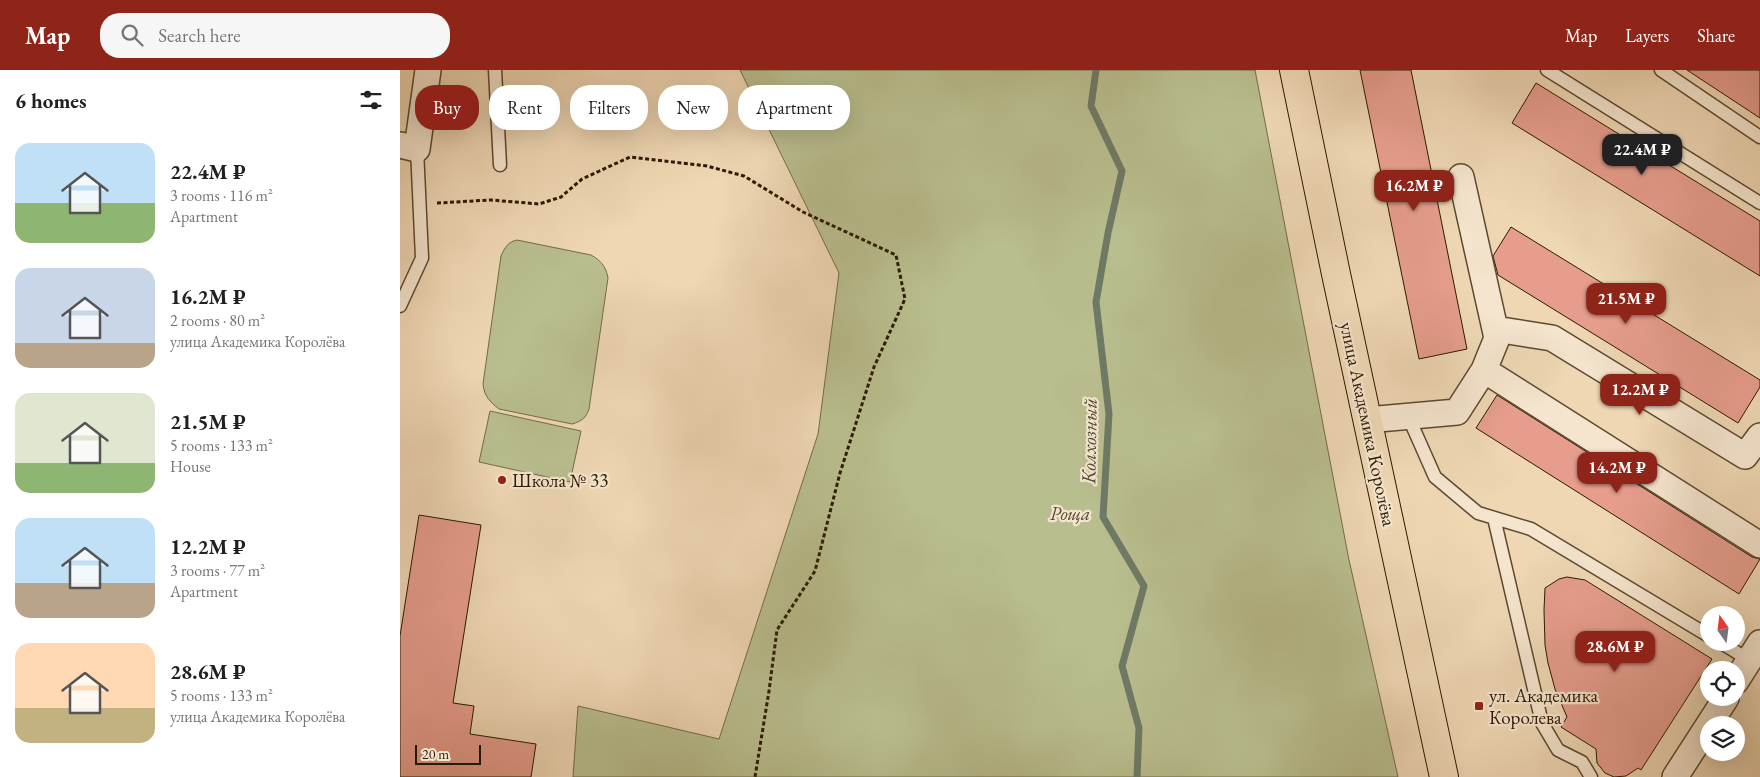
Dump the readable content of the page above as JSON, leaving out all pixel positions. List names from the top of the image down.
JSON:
{
  "streets": {
    "main road": ["улица Академика Королёва"]
  },
  "water": ["Колхозный"],
  "parks": ["Роща"],
  "places": {
    "other": ["Школа № 33"],
    "transit": ["ул. Академика Королева"]
  },
  "scale_bar": "20 m",
  "north": "top",
  "page": {
    "header": "Map",
    "search": "Search here",
    "nav": ["Map", "Layers", "Share"],
    "heading": "6 homes",
    "chip": [
      "Buy",
      "Rent",
      "Filters",
      "New",
      "Apartment"
    ],
    "list": [
      {
        "name": "22.4M ₽",
        "note": "3 rooms · 116 m² · Apartment"
      },
      {
        "name": "16.2M ₽",
        "note": "2 rooms · 80 m² · улица Академика Королёва"
      },
      {
        "name": "21.5M ₽",
        "note": "5 rooms · 133 m² · House"
      },
      {
        "name": "12.2M ₽",
        "note": "3 rooms · 77 m² · Apartment"
      },
      {
        "name": "28.6M ₽",
        "note": "5 rooms · 133 m² · улица Академика Королёва"
      }
    ],
    "price": [
      "22.4M ₽",
      "16.2M ₽",
      "21.5M ₽",
      "12.2M ₽",
      "14.2M ₽",
      "28.6M ₽"
    ],
    "scale": "20 m"
  }
}
